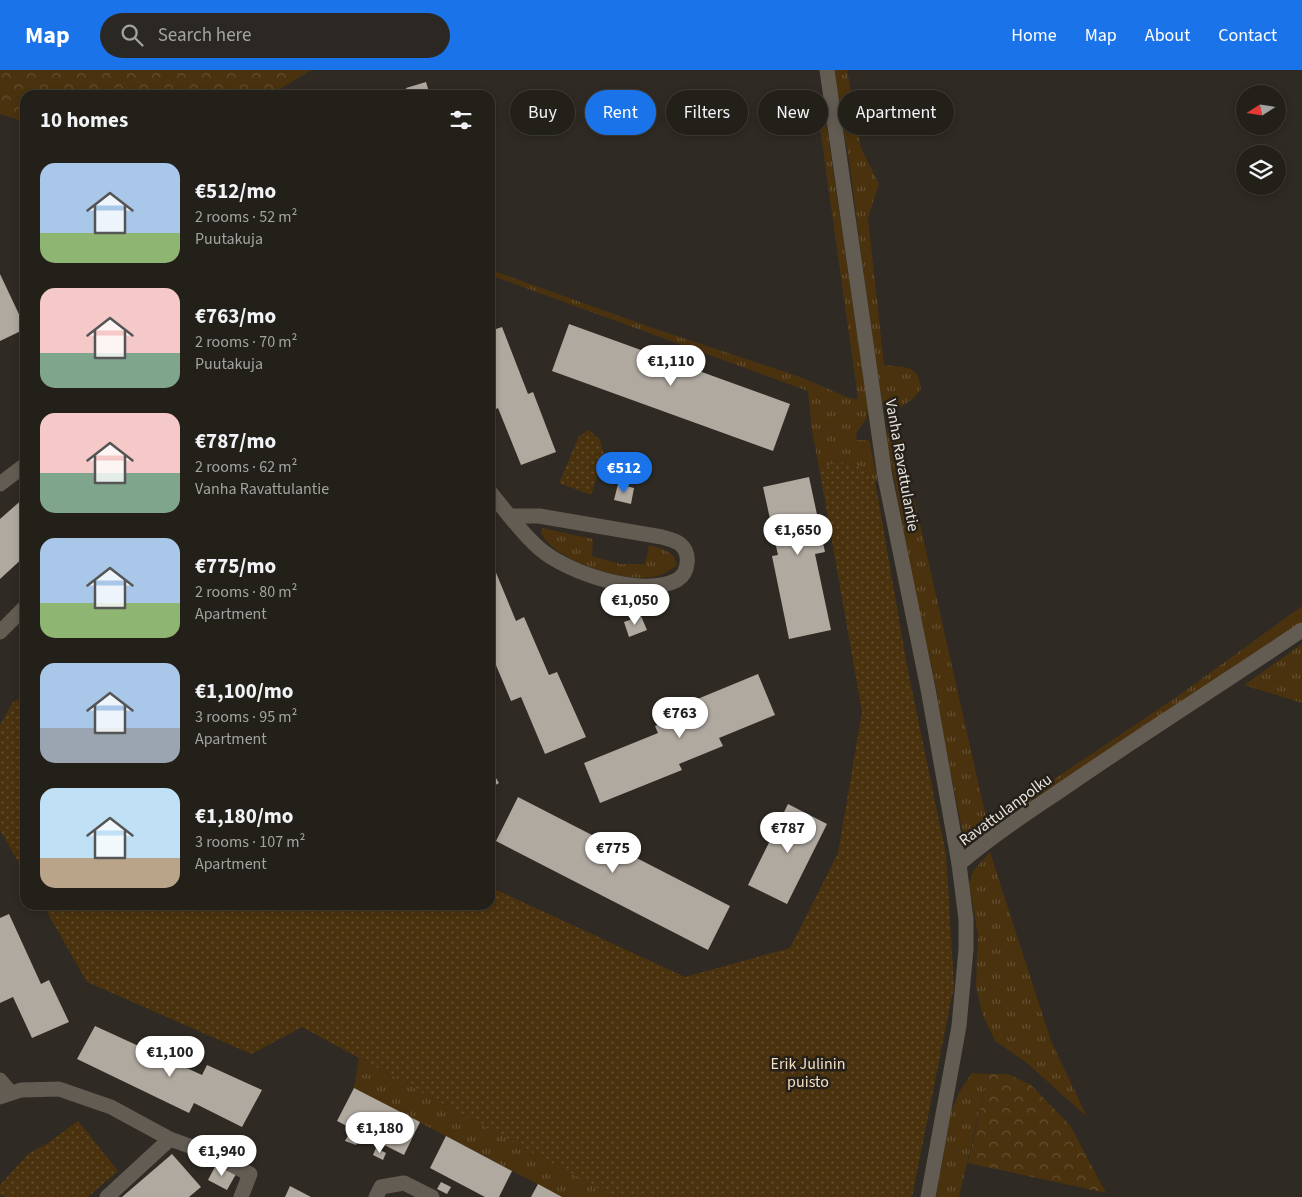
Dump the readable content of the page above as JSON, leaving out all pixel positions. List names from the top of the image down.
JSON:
{
  "streets": {
    "street": ["Vanha Ravattulantie", "Ravattulanpolku"]
  },
  "crossings": [
    ["Vanha Ravattulantie", "Ravattulanpolku"]
  ],
  "parks": ["Erik Julinin puisto"],
  "north": "left",
  "page": {
    "header": "Map",
    "search": "Search here",
    "nav": [
      "Home",
      "Map",
      "About",
      "Contact"
    ],
    "chip": [
      "Buy",
      "Rent",
      "Filters",
      "New",
      "Apartment"
    ],
    "heading": "10 homes",
    "list": [
      {
        "name": "€512/mo",
        "note": "2 rooms · 52 m² · Puutakuja"
      },
      {
        "name": "€763/mo",
        "note": "2 rooms · 70 m² · Puutakuja"
      },
      {
        "name": "€787/mo",
        "note": "2 rooms · 62 m² · Vanha Ravattulantie"
      },
      {
        "name": "€775/mo",
        "note": "2 rooms · 80 m² · Apartment"
      },
      {
        "name": "€1,100/mo",
        "note": "3 rooms · 95 m² · Apartment"
      },
      {
        "name": "€1,180/mo",
        "note": "3 rooms · 107 m² · Apartment"
      }
    ],
    "price": [
      "€1,110",
      "€512",
      "€1,650",
      "€1,050",
      "€763",
      "€787",
      "€775",
      "€1,100",
      "€1,180",
      "€1,940"
    ]
  }
}
